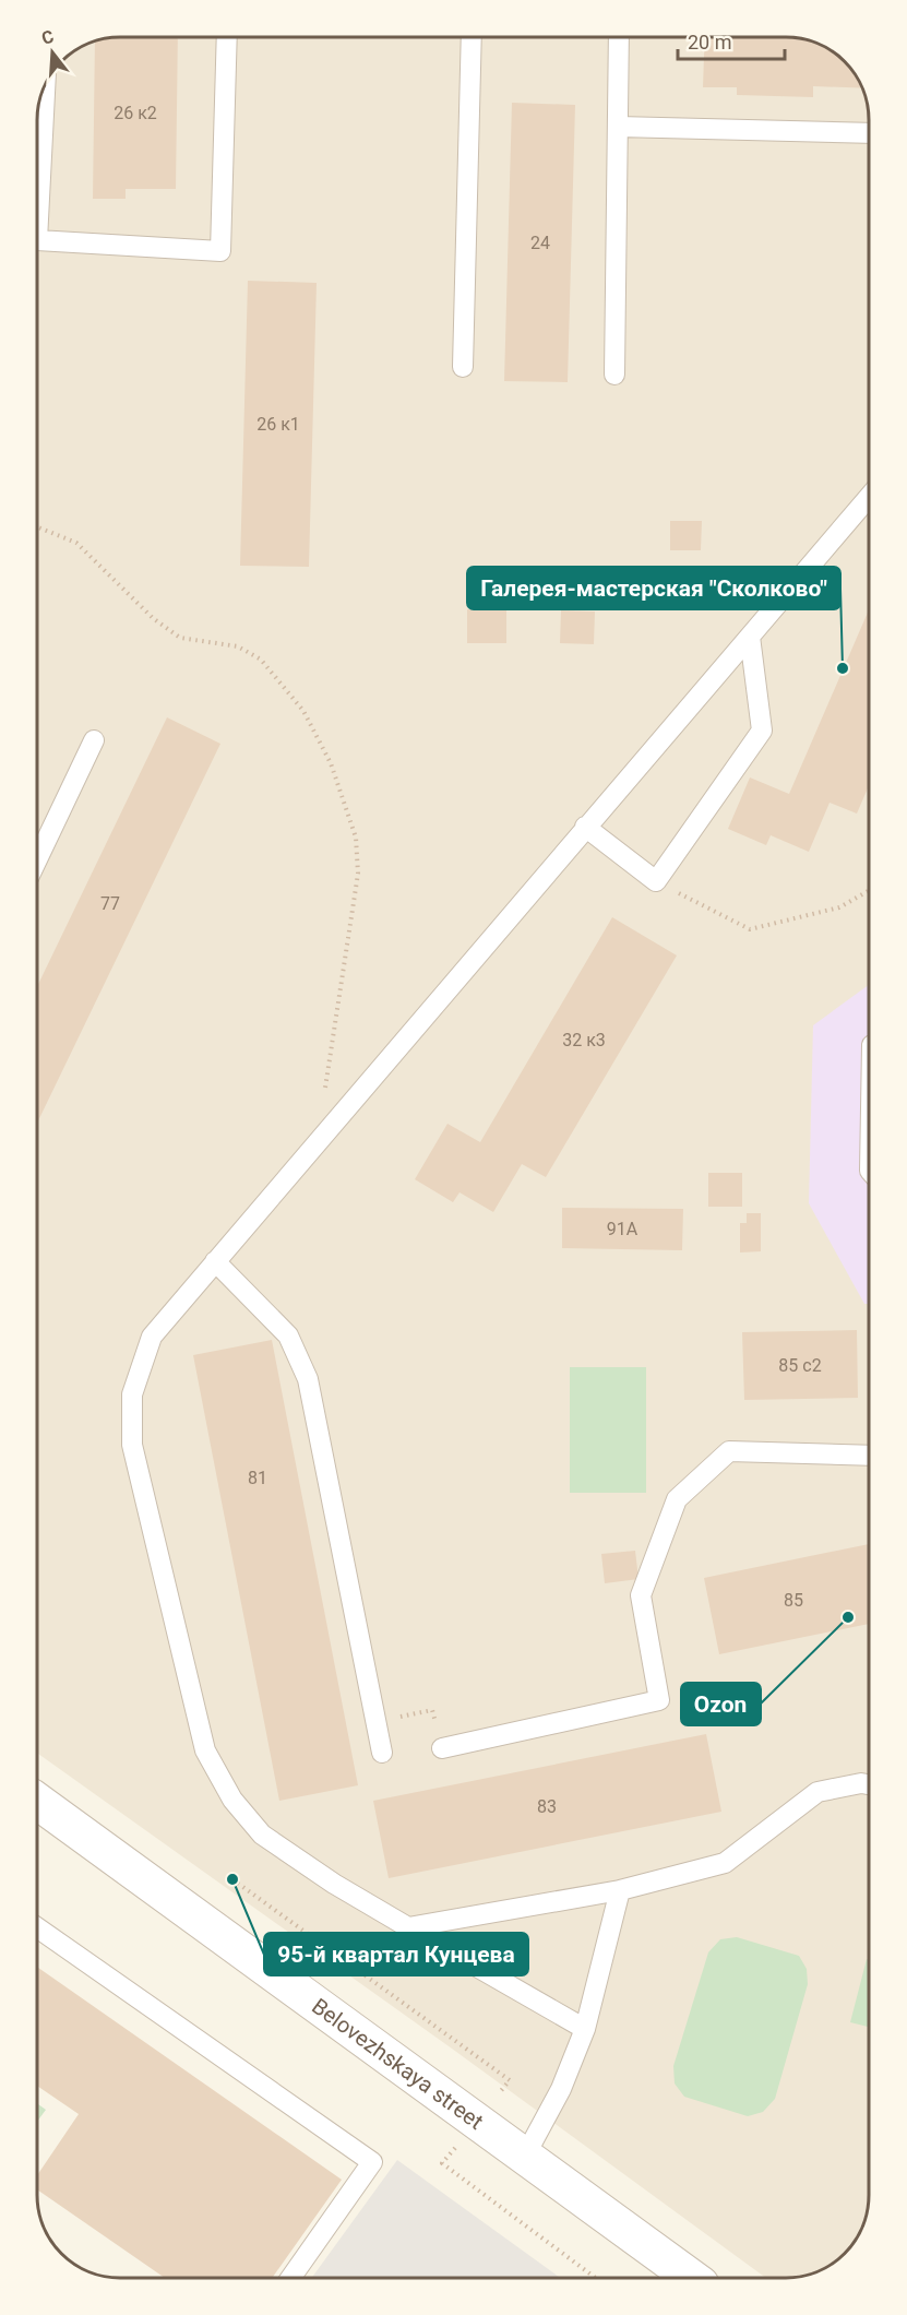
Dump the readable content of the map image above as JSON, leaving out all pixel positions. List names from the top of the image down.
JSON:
{
  "streets": {
    "street": ["Belovezhskaya street"]
  },
  "places": ["Галерея-мастерская \"Сколково\"", "Ozon", "95-й квартал Кунцева"],
  "house_numbers": [
    "26 к2",
    "24",
    "26 к1",
    "77",
    "32 к3",
    "91А",
    "85 с2",
    "81",
    "85",
    "83"
  ],
  "scale_bar": "20 m",
  "north": "top"
}
